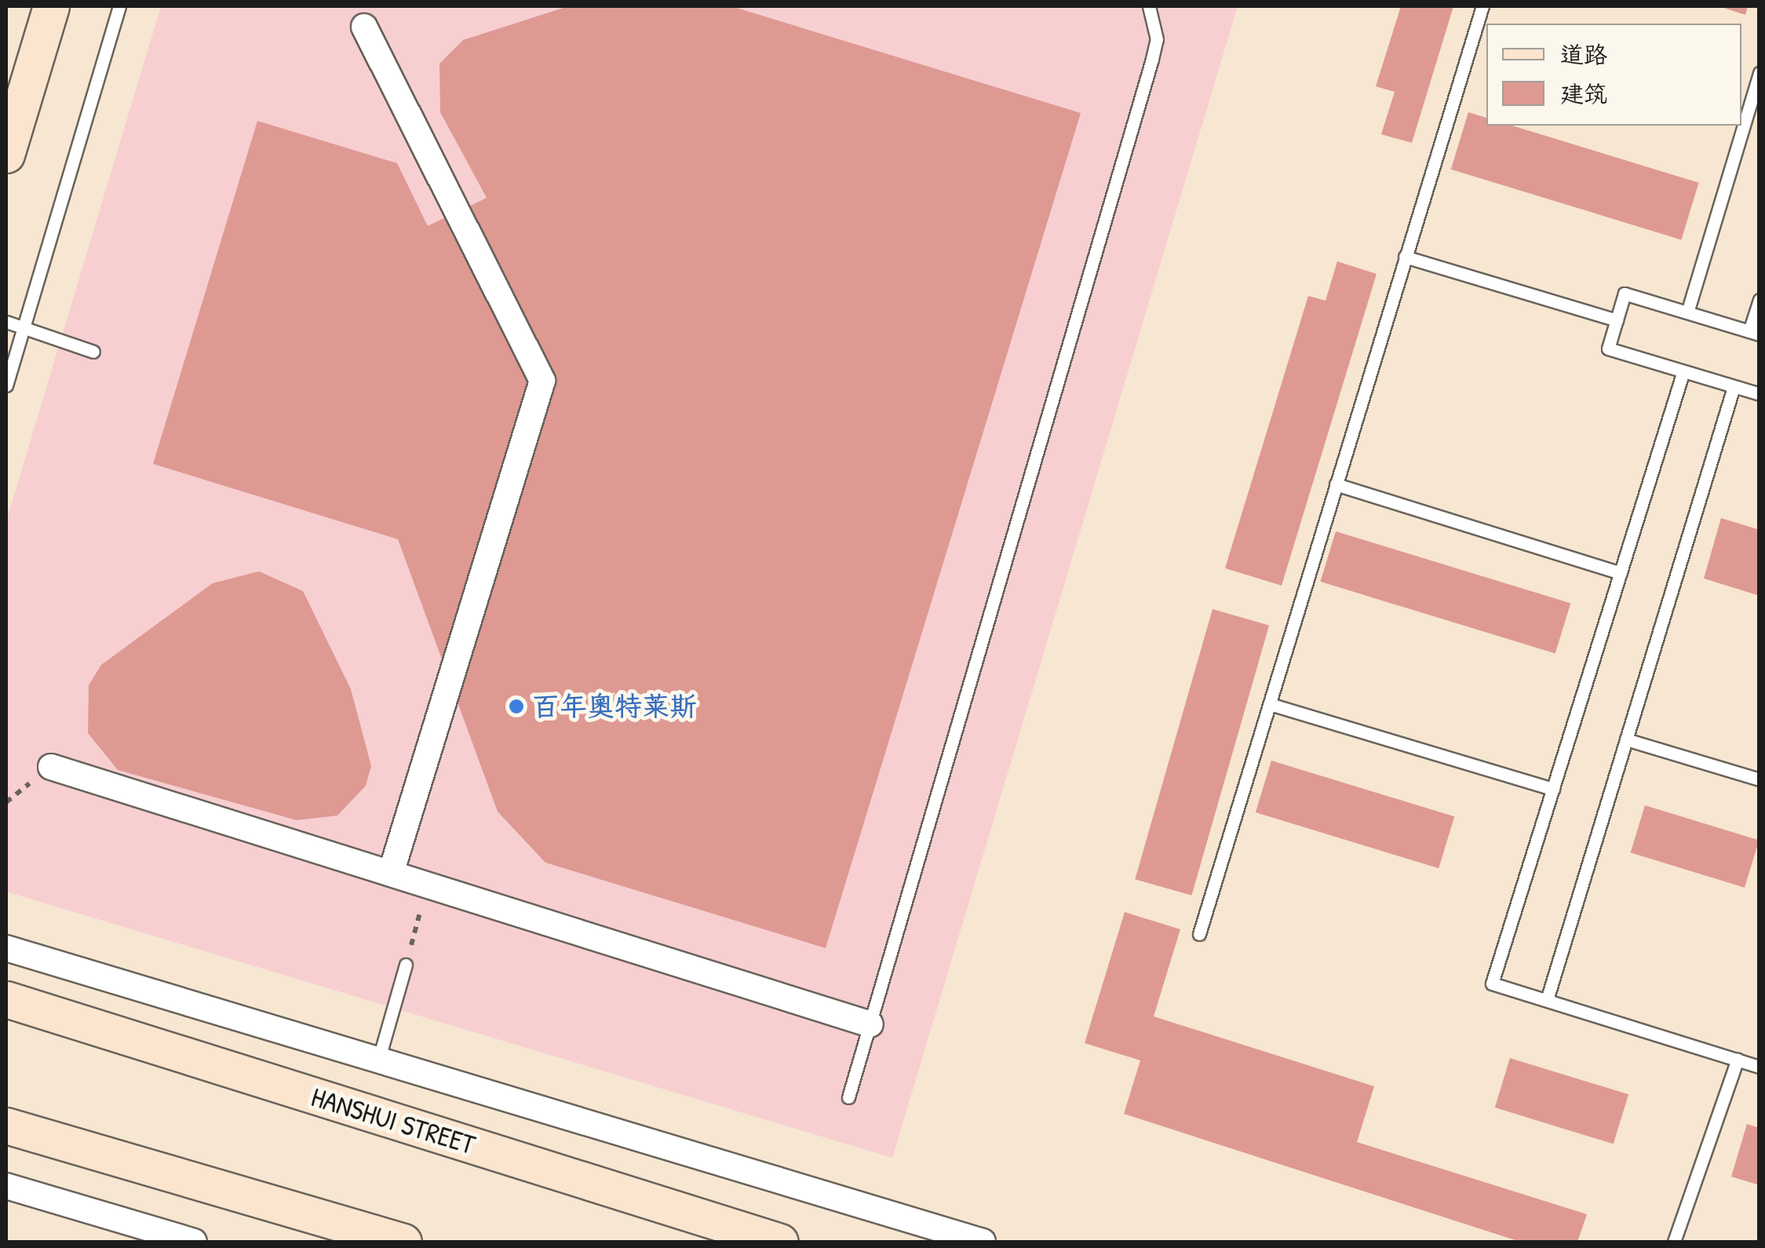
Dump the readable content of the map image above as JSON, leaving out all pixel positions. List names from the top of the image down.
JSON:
{
  "streets": {
    "main road": ["HANSHUI STREET"]
  },
  "places": ["百年奥特莱斯"],
  "legend": ["道路", "建筑"]
}
